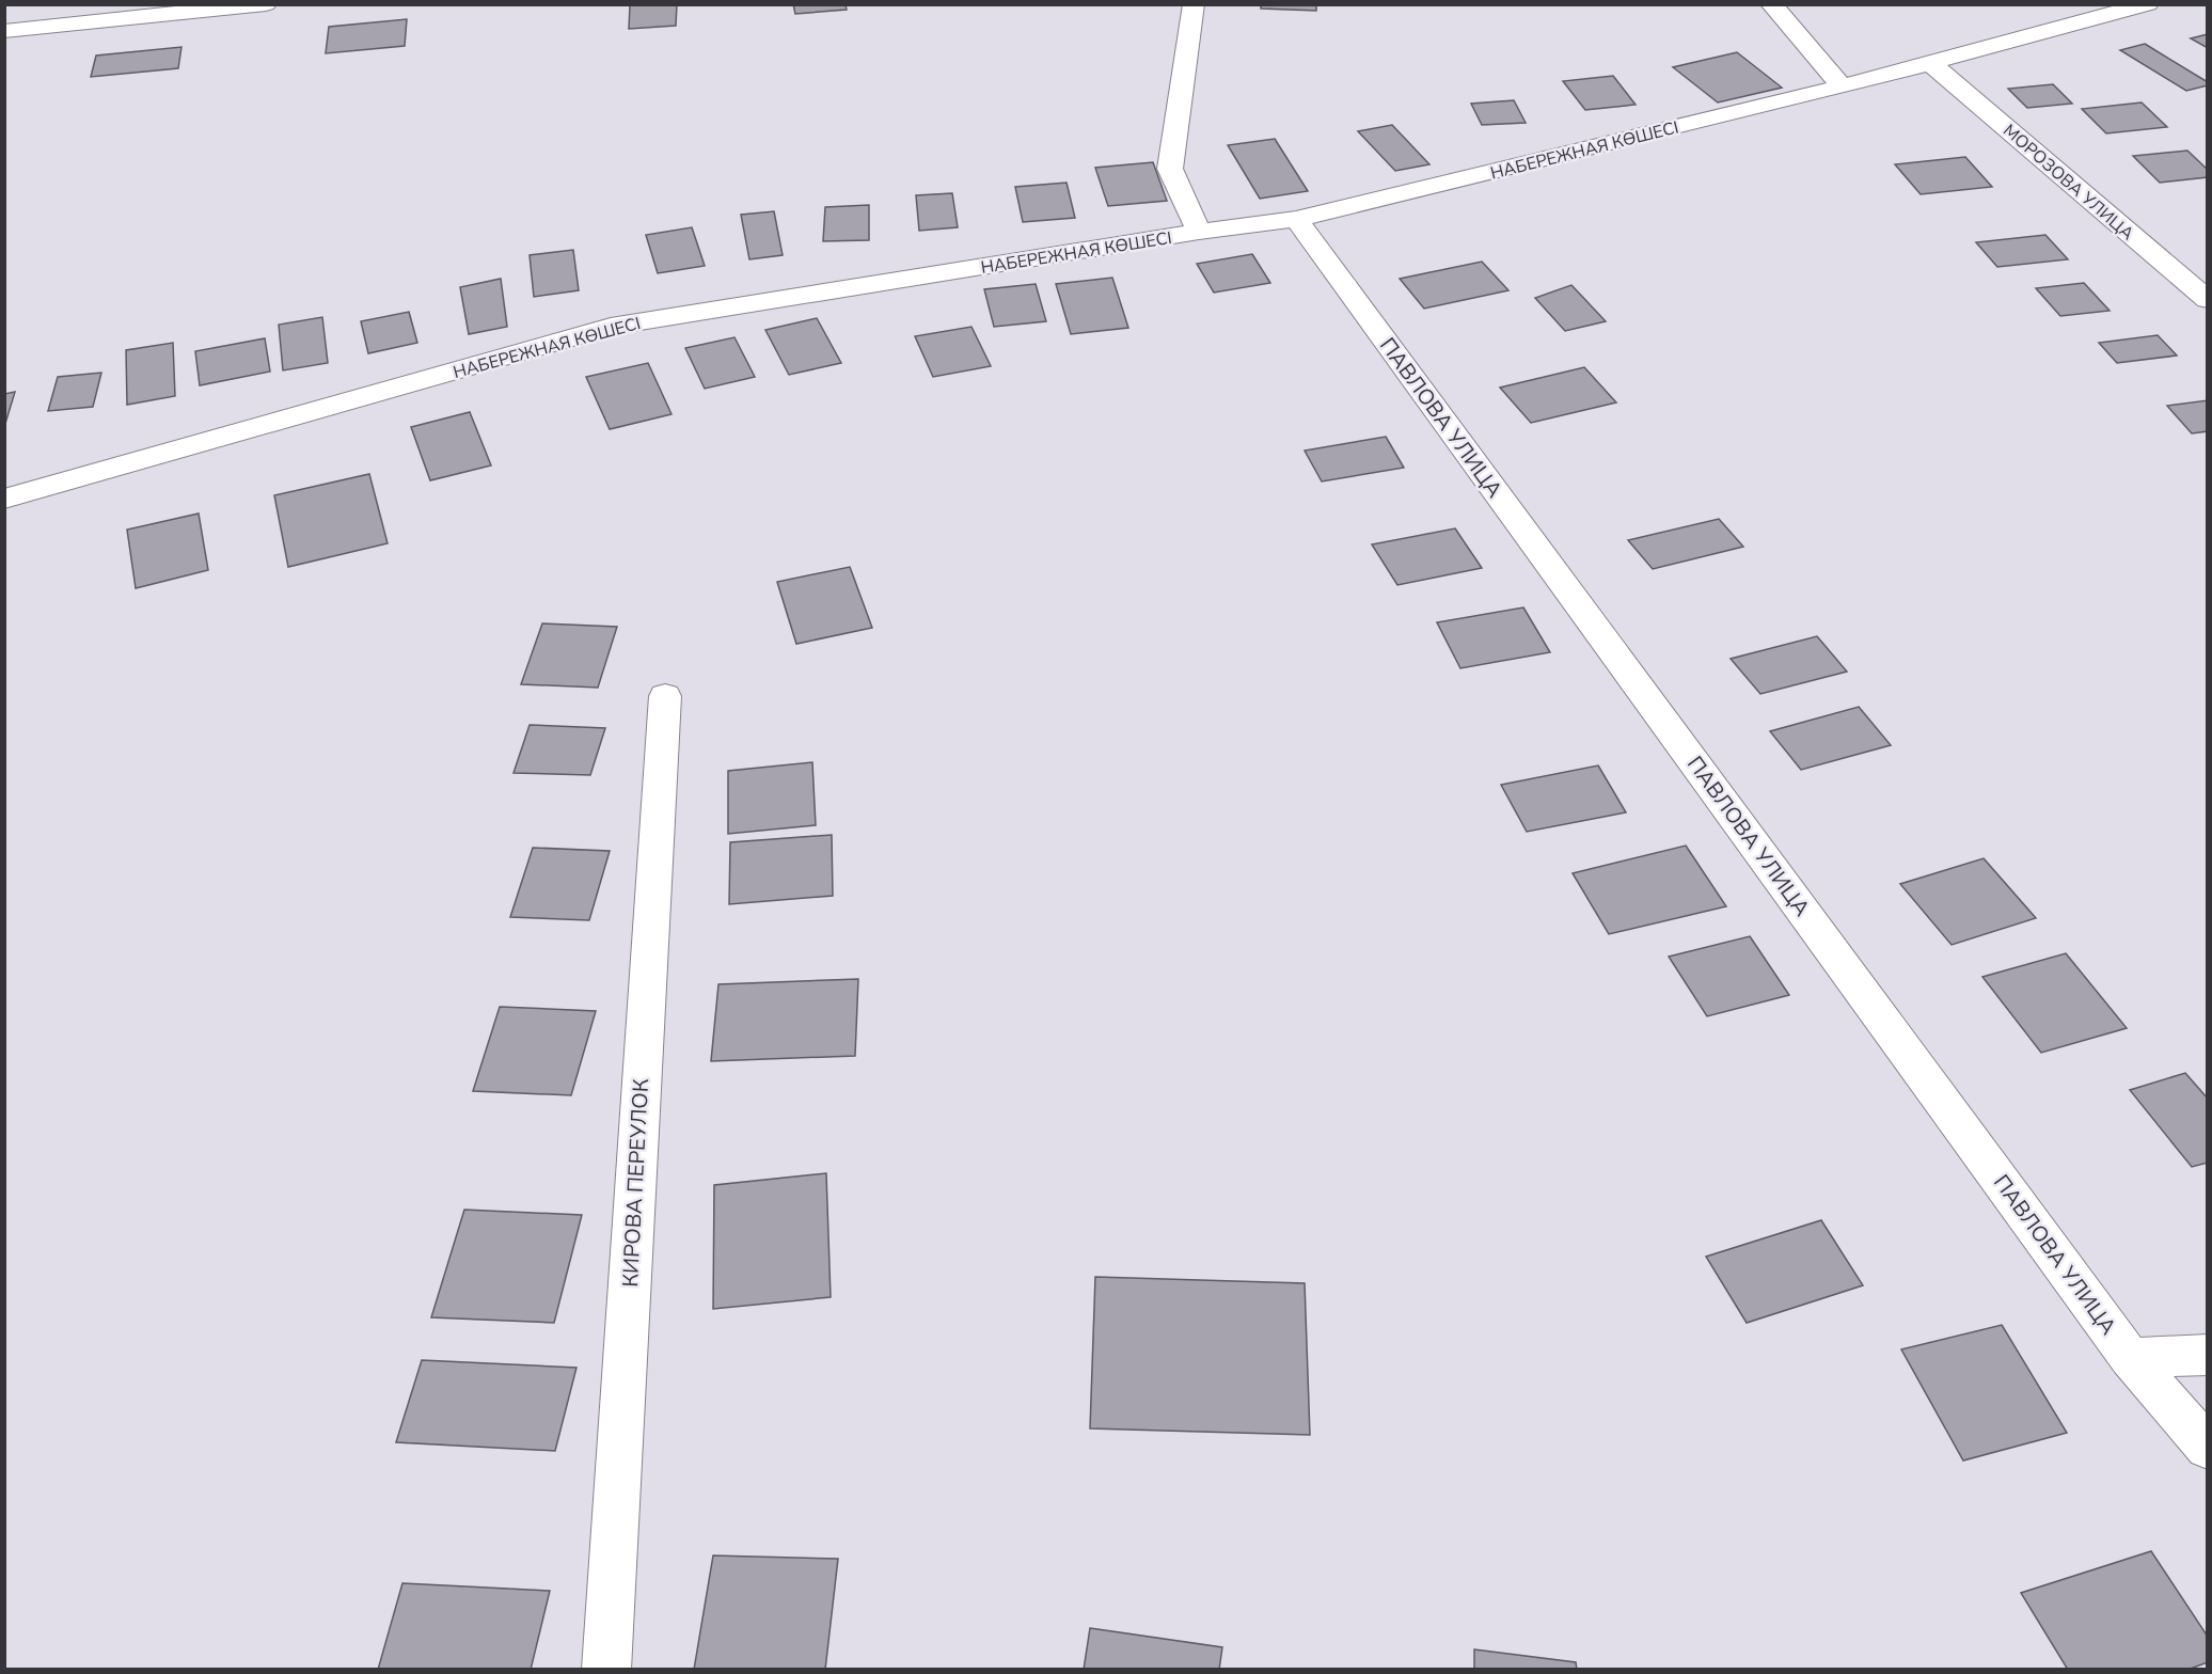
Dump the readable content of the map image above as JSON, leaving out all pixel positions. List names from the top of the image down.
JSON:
{
  "streets": {
    "street": [
      "НАБЕРЕЖНАЯ КӨШЕСІ",
      "МОРОЗОВА УЛИЦА",
      "ПАВЛОВА УЛИЦА",
      "КИРОВА ПЕРЕУЛОК"
    ]
  },
  "crossings": [
    ["НАБЕРЕЖНАЯ КӨШЕСІ", "МОРОЗОВА УЛИЦА"],
    ["НАБЕРЕЖНАЯ КӨШЕСІ", "ПАВЛОВА УЛИЦА"]
  ]
}
